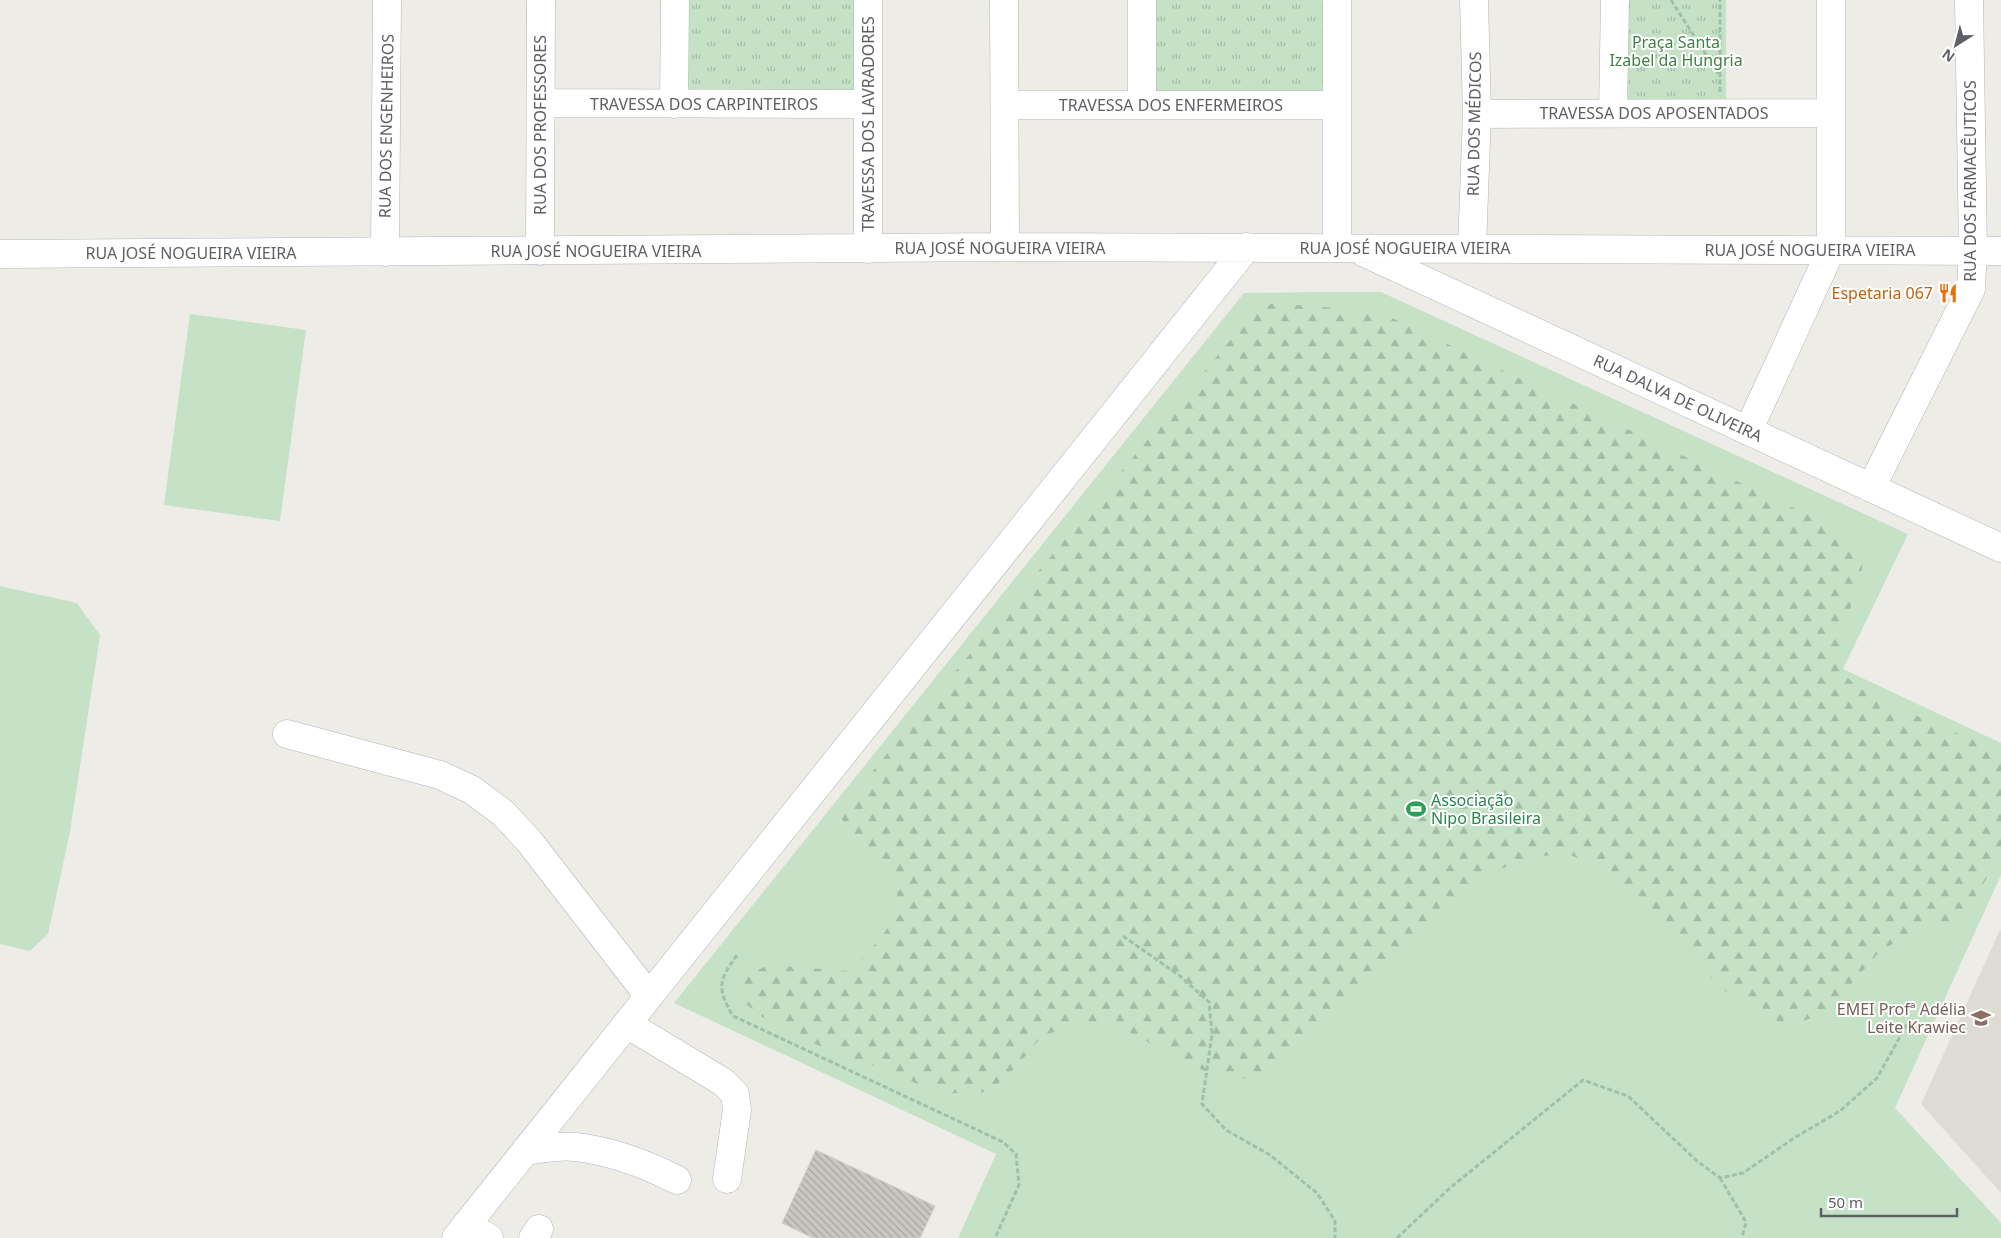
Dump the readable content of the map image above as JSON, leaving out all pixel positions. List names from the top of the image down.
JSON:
{
  "streets": {
    "street": [
      "TRAVESSA DOS CARPINTEIROS",
      "TRAVESSA DOS ENFERMEIROS",
      "TRAVESSA DOS APOSENTADOS",
      "TRAVESSA DOS LAVRADORES",
      "RUA DOS MÉDICOS",
      "RUA DOS PROFESSORES",
      "RUA DOS ENGENHEIROS",
      "RUA DOS FARMACÊUTICOS",
      "RUA JOSÉ NOGUEIRA VIEIRA",
      "RUA DALVA DE OLIVEIRA"
    ]
  },
  "crossings": [
    ["TRAVESSA DOS CARPINTEIROS", "TRAVESSA DOS LAVRADORES"],
    ["TRAVESSA DOS CARPINTEIROS", "RUA DOS PROFESSORES"],
    ["TRAVESSA DOS APOSENTADOS", "RUA DOS MÉDICOS"],
    ["TRAVESSA DOS LAVRADORES", "RUA JOSÉ NOGUEIRA VIEIRA"],
    ["RUA DOS MÉDICOS", "RUA JOSÉ NOGUEIRA VIEIRA"],
    ["RUA DOS PROFESSORES", "RUA JOSÉ NOGUEIRA VIEIRA"],
    ["RUA DOS ENGENHEIROS", "RUA JOSÉ NOGUEIRA VIEIRA"],
    ["RUA DOS FARMACÊUTICOS", "RUA JOSÉ NOGUEIRA VIEIRA"],
    ["RUA DOS FARMACÊUTICOS", "RUA DALVA DE OLIVEIRA"],
    ["RUA JOSÉ NOGUEIRA VIEIRA", "RUA DALVA DE OLIVEIRA"]
  ],
  "parks": ["Praça Santa Izabel da Hungria"],
  "places": {
    "restaurant": ["Espetaria 067"],
    "sports": ["Associação Nipo Brasileira"],
    "school or university": ["EMEI Profª Adélia Leite Krawiec"]
  },
  "scale_bar": "50 m",
  "north": "bottom left"
}
